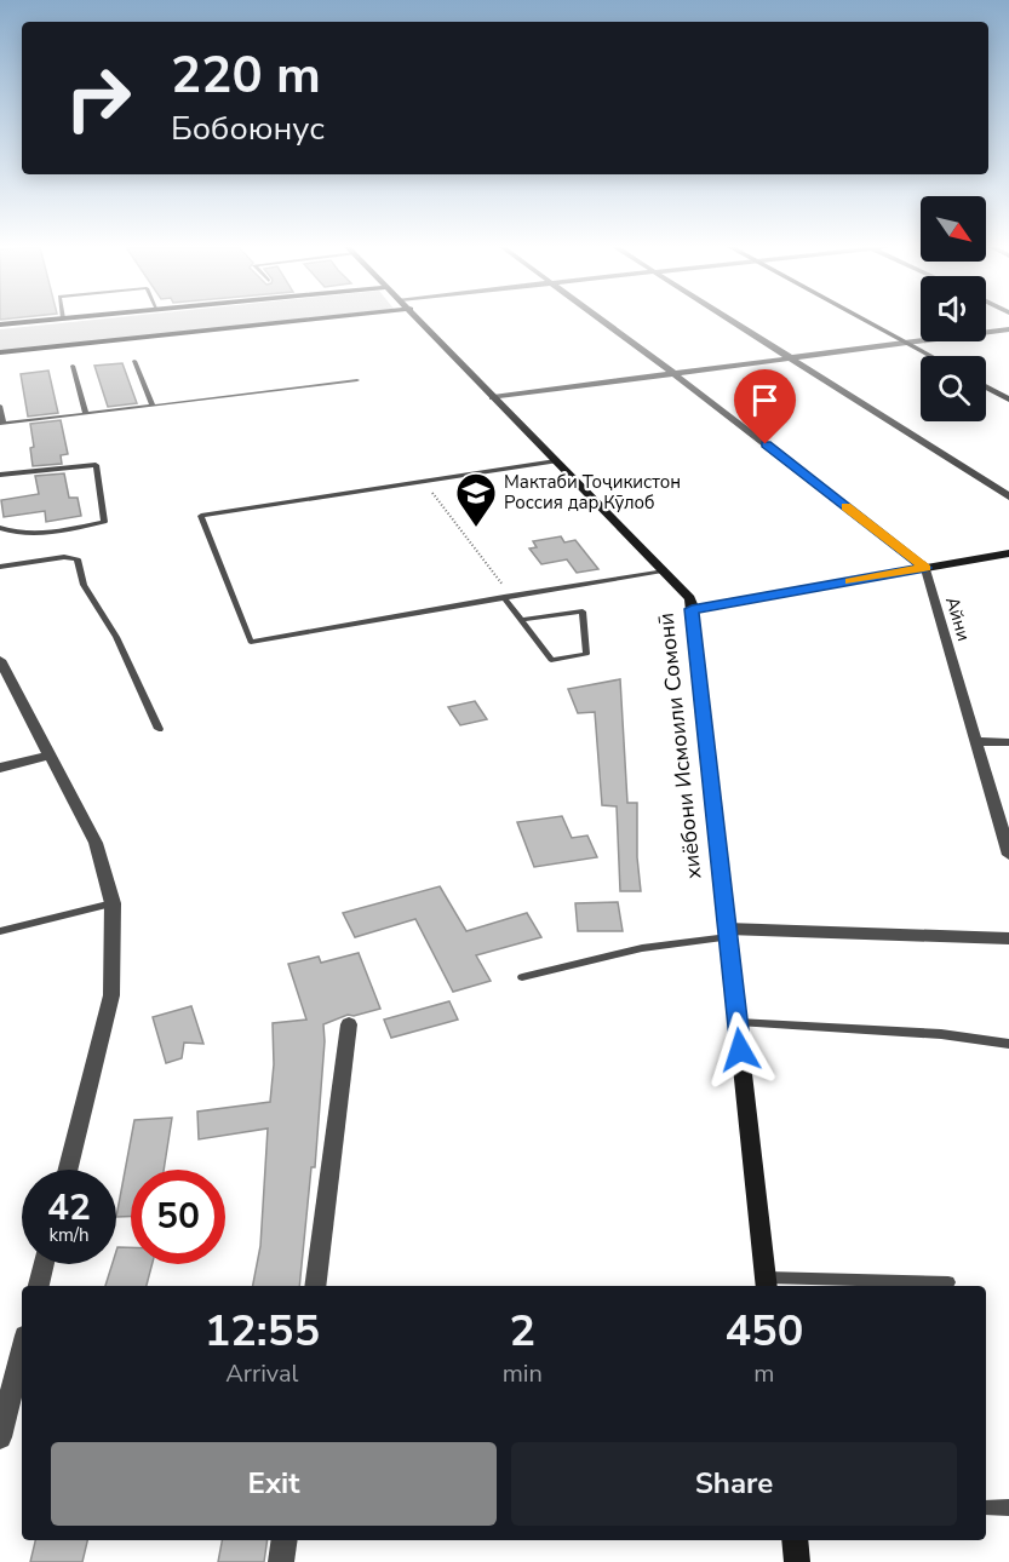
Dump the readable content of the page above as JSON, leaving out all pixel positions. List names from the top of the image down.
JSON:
{
  "streets": {
    "street": ["Айни", "хиёбони Исмоили Сомонӣ"]
  },
  "places": {
    "school or university": ["Мактаби Тоҷикистон Россия дар Кӯлоб"]
  },
  "north": "bottom right",
  "page": {
    "turn": ["220 m", "Бобоюнус"],
    "speed": "42 km/h",
    "limit": "50",
    "eta": [
      "12:55",
      "Arrival",
      "2",
      "min",
      "450",
      "m"
    ],
    "buttons": ["Exit", "Share"]
  }
}
